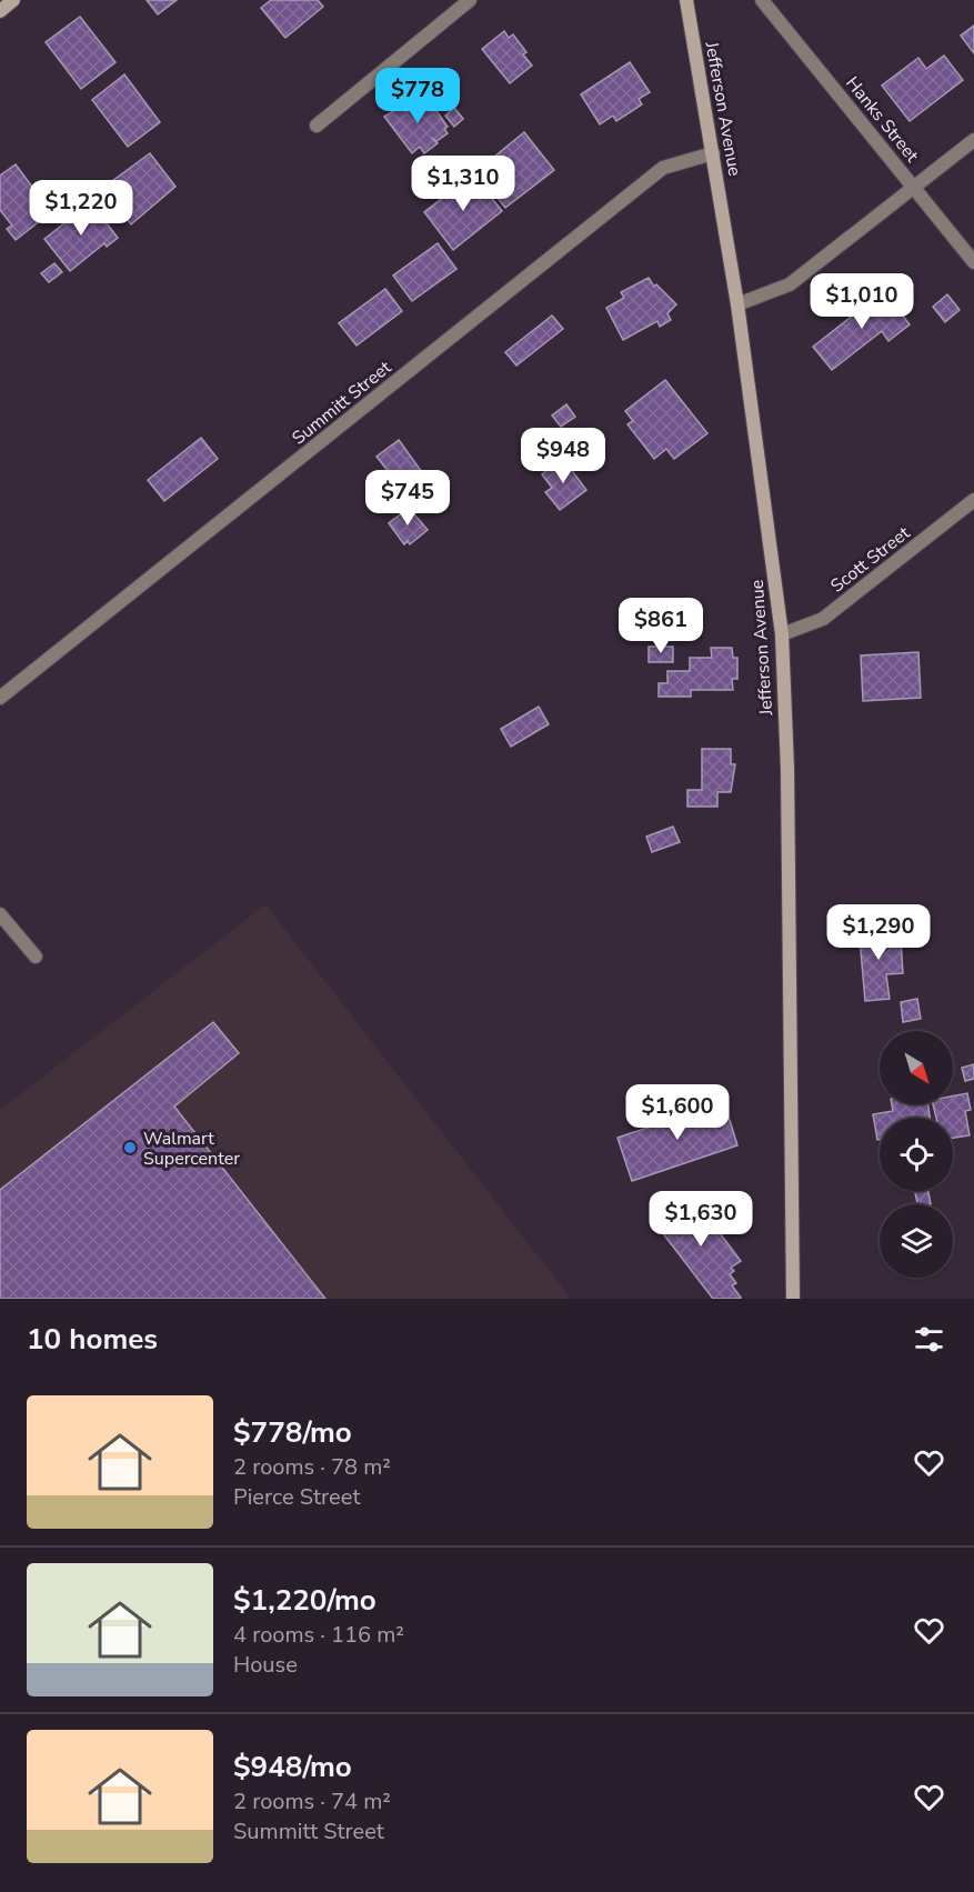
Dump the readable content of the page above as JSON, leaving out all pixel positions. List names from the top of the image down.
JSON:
{
  "streets": {
    "street": [
      "Jefferson Avenue",
      "Hanks Street",
      "Summitt Street",
      "Scott Street"
    ]
  },
  "crossings": [
    ["Jefferson Avenue", "Summitt Street"],
    ["Jefferson Avenue", "Scott Street"]
  ],
  "places": ["Walmart Supercenter"],
  "north": "bottom right",
  "page": {
    "price": [
      "$778",
      "$1,310",
      "$1,220",
      "$1,010",
      "$948",
      "$745",
      "$861",
      "$1,290",
      "$1,600",
      "$1,630"
    ],
    "heading": "10 homes",
    "list": [
      {
        "name": "$778/mo",
        "note": "2 rooms · 78 m² · Pierce Street"
      },
      {
        "name": "$1,220/mo",
        "note": "4 rooms · 116 m² · House"
      },
      {
        "name": "$948/mo",
        "note": "2 rooms · 74 m² · Summitt Street"
      }
    ]
  }
}
